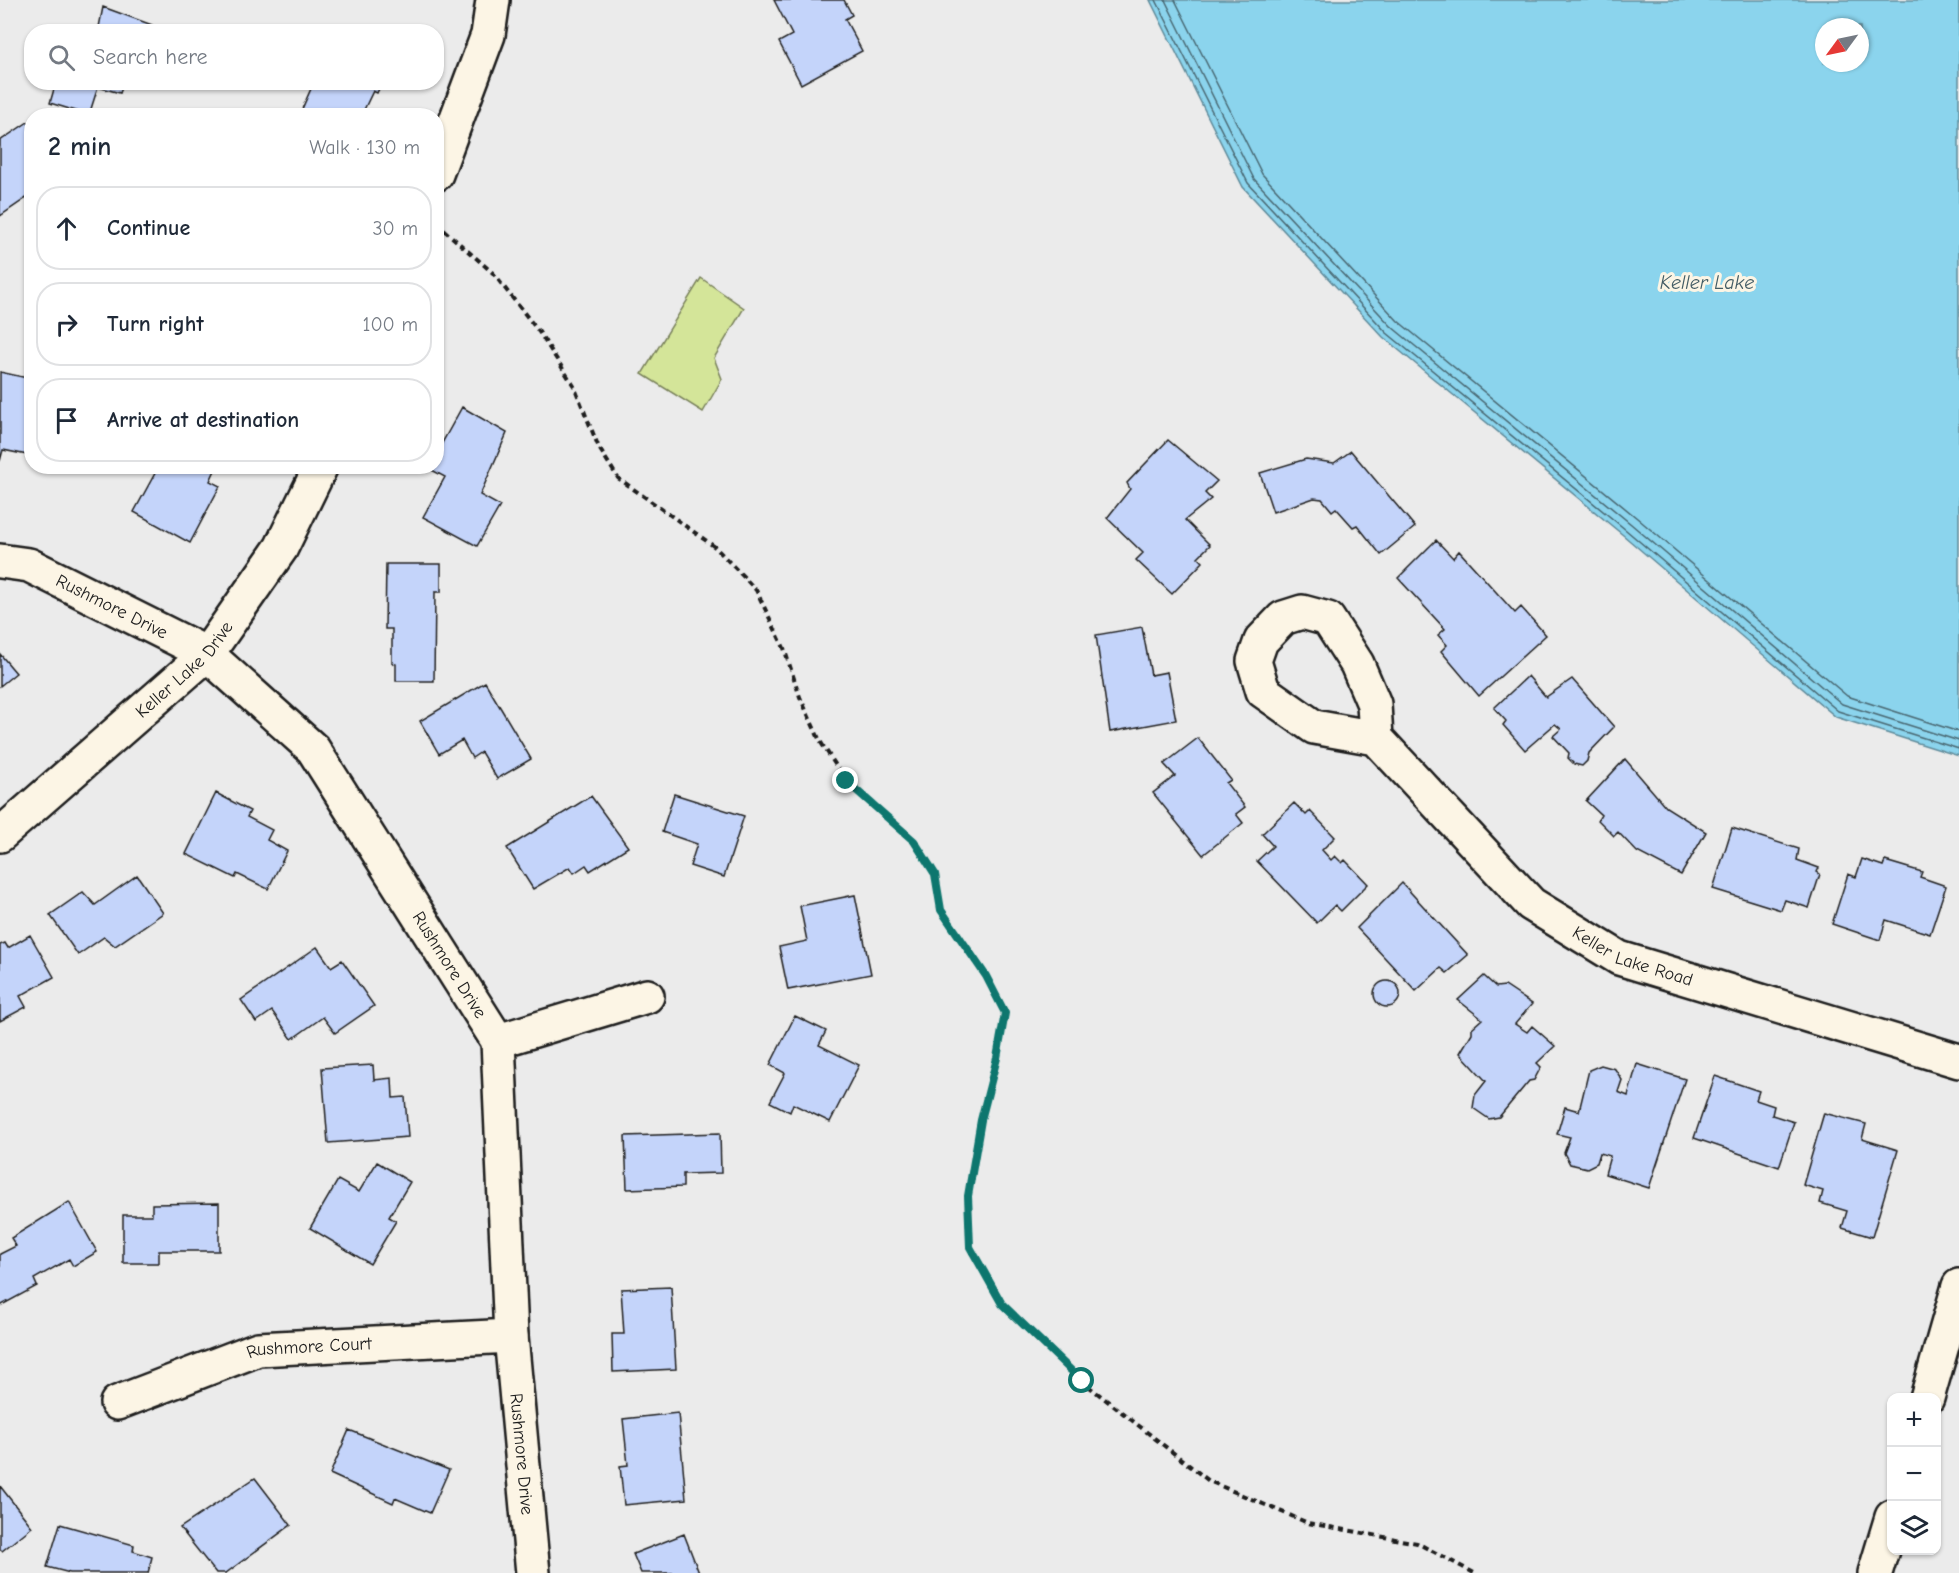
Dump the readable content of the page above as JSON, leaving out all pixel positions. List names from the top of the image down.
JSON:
{
  "streets": {
    "street": [
      "Rushmore Drive",
      "Keller Lake Drive",
      "Keller Lake Road",
      "Rushmore Court"
    ]
  },
  "crossings": [
    ["Rushmore Drive", "Keller Lake Drive"],
    ["Rushmore Drive", "Rushmore Court"]
  ],
  "water": ["Keller Lake"],
  "north": "bottom left",
  "page": {
    "search": "Search here",
    "heading": ["2 min", "Walk · 130 m"],
    "list": [
      ["Continue", "30 m"],
      ["Turn right", "100 m"],
      "Arrive at destination"
    ],
    "map_buttons": ["+", "−"]
  }
}
